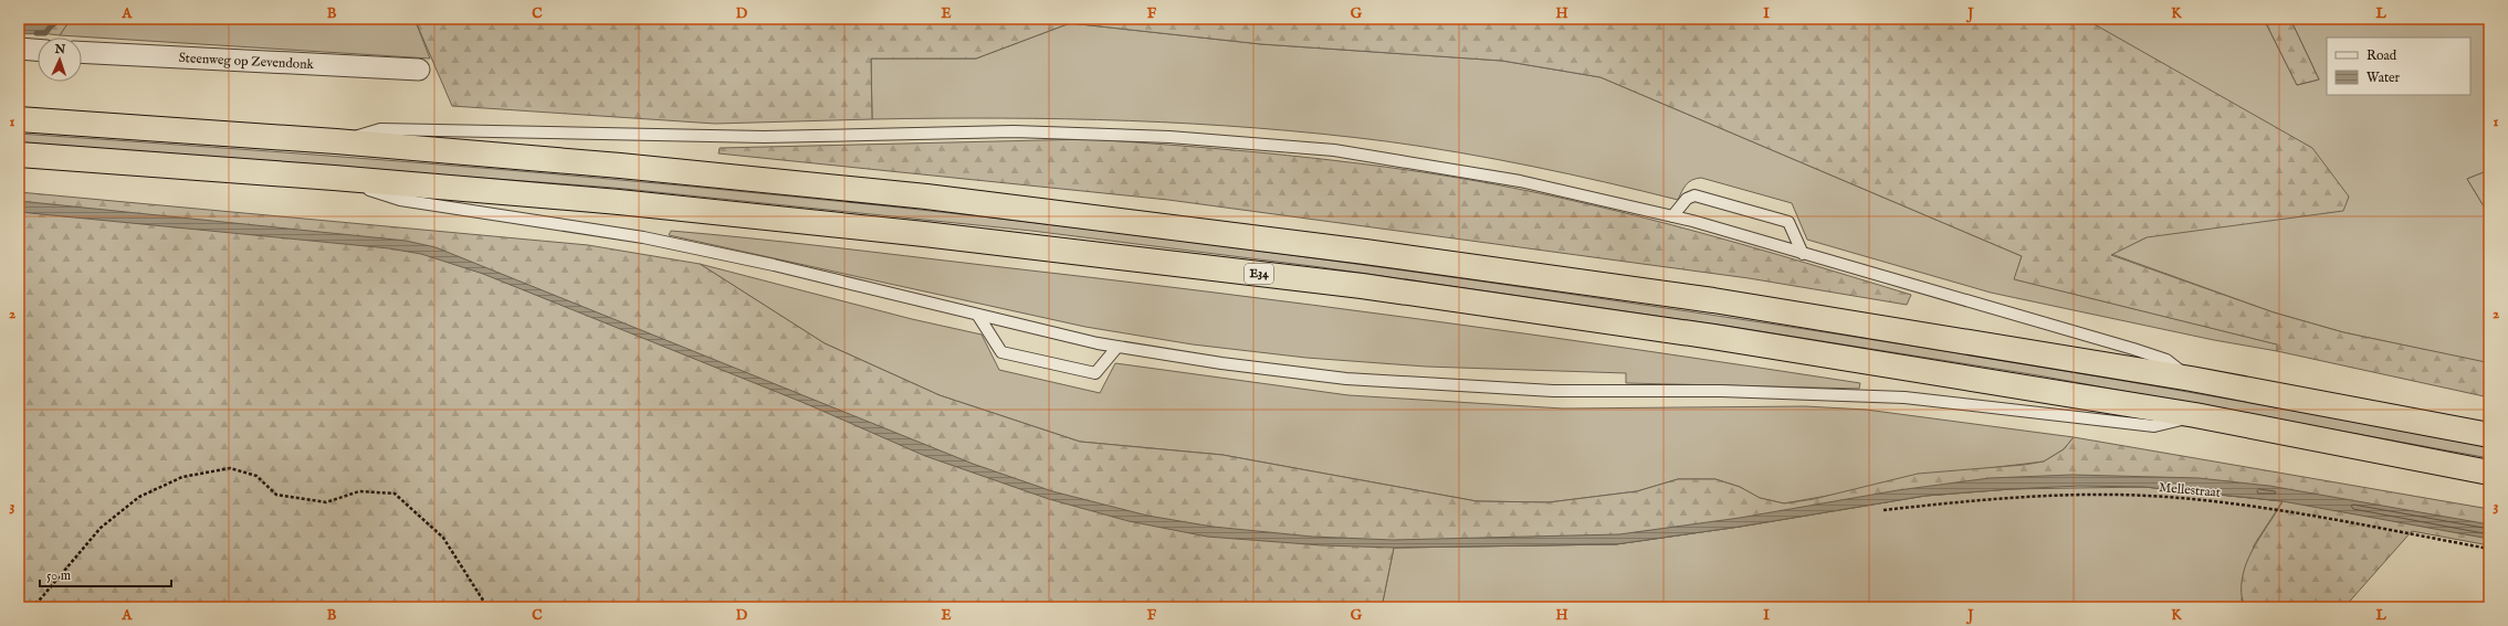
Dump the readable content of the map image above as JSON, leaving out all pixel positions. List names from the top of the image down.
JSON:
{
  "streets": {
    "highway": ["E34"],
    "street": ["Steenweg op Zevendonk"],
    "path": ["Mellestraat"]
  },
  "legend": ["Road", "Water"],
  "scale_bar": "50 m",
  "north": "top",
  "grid": {
    "columns": [
      "A",
      "B",
      "C",
      "D",
      "E",
      "F",
      "G",
      "H",
      "I",
      "J",
      "K",
      "L"
    ],
    "rows": ["1", "2", "3"]
  }
}
